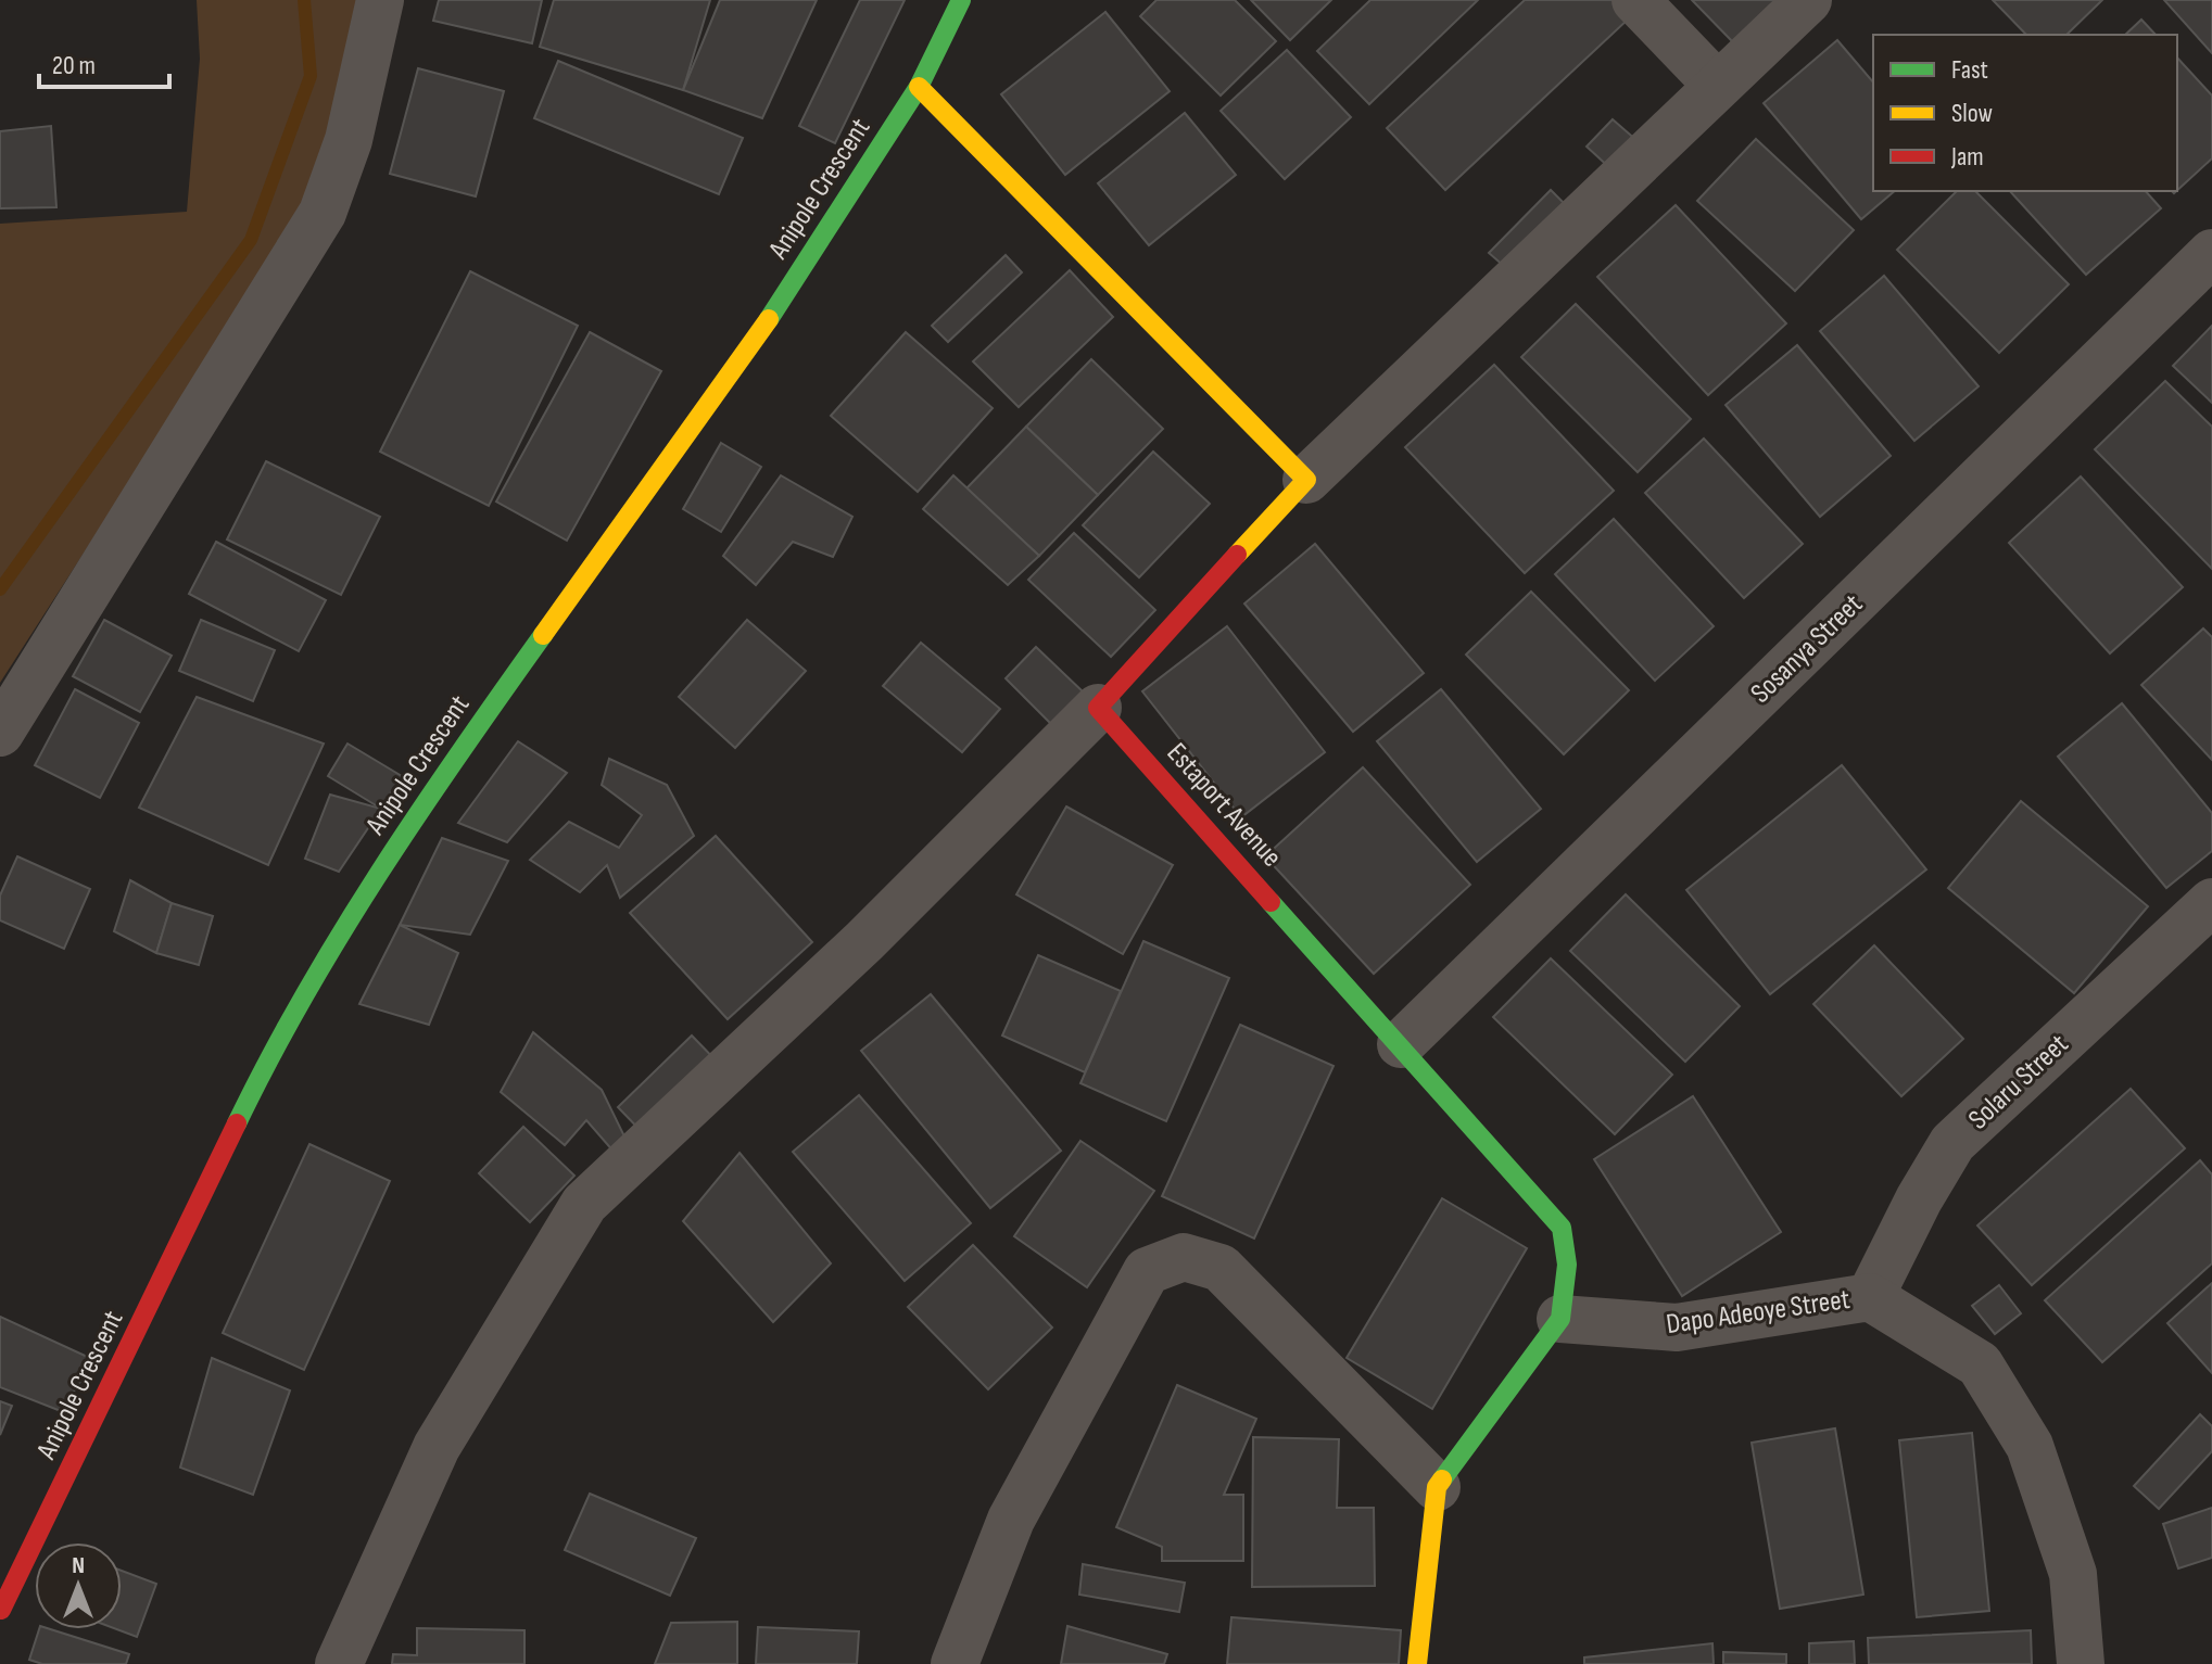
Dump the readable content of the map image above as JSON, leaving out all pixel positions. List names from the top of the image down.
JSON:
{
  "streets": {
    "street": [
      "Anipole Crescent",
      "Sosanya Street",
      "Estaport Avenue",
      "Solaru Street",
      "Dapo Adeoye Street"
    ]
  },
  "crossings": [
    ["Sosanya Street", "Estaport Avenue"],
    ["Estaport Avenue", "Dapo Adeoye Street"],
    ["Solaru Street", "Dapo Adeoye Street"]
  ],
  "legend": ["Fast", "Slow", "Jam"],
  "scale_bar": "20 m",
  "north": "top"
}
